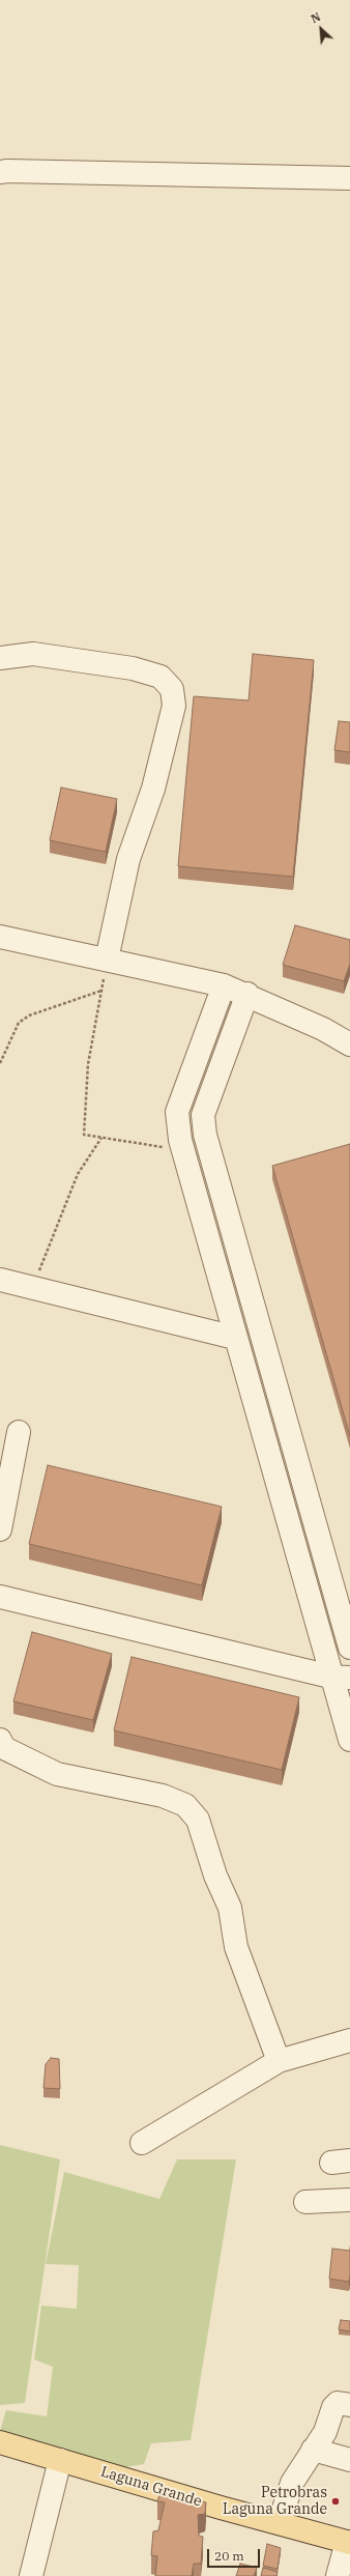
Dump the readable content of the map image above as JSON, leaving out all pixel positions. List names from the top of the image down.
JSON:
{
  "streets": {
    "main road": ["Laguna Grande"]
  },
  "places": ["Petrobras Laguna Grande"],
  "scale_bar": "20 m",
  "north": "top left"
}
